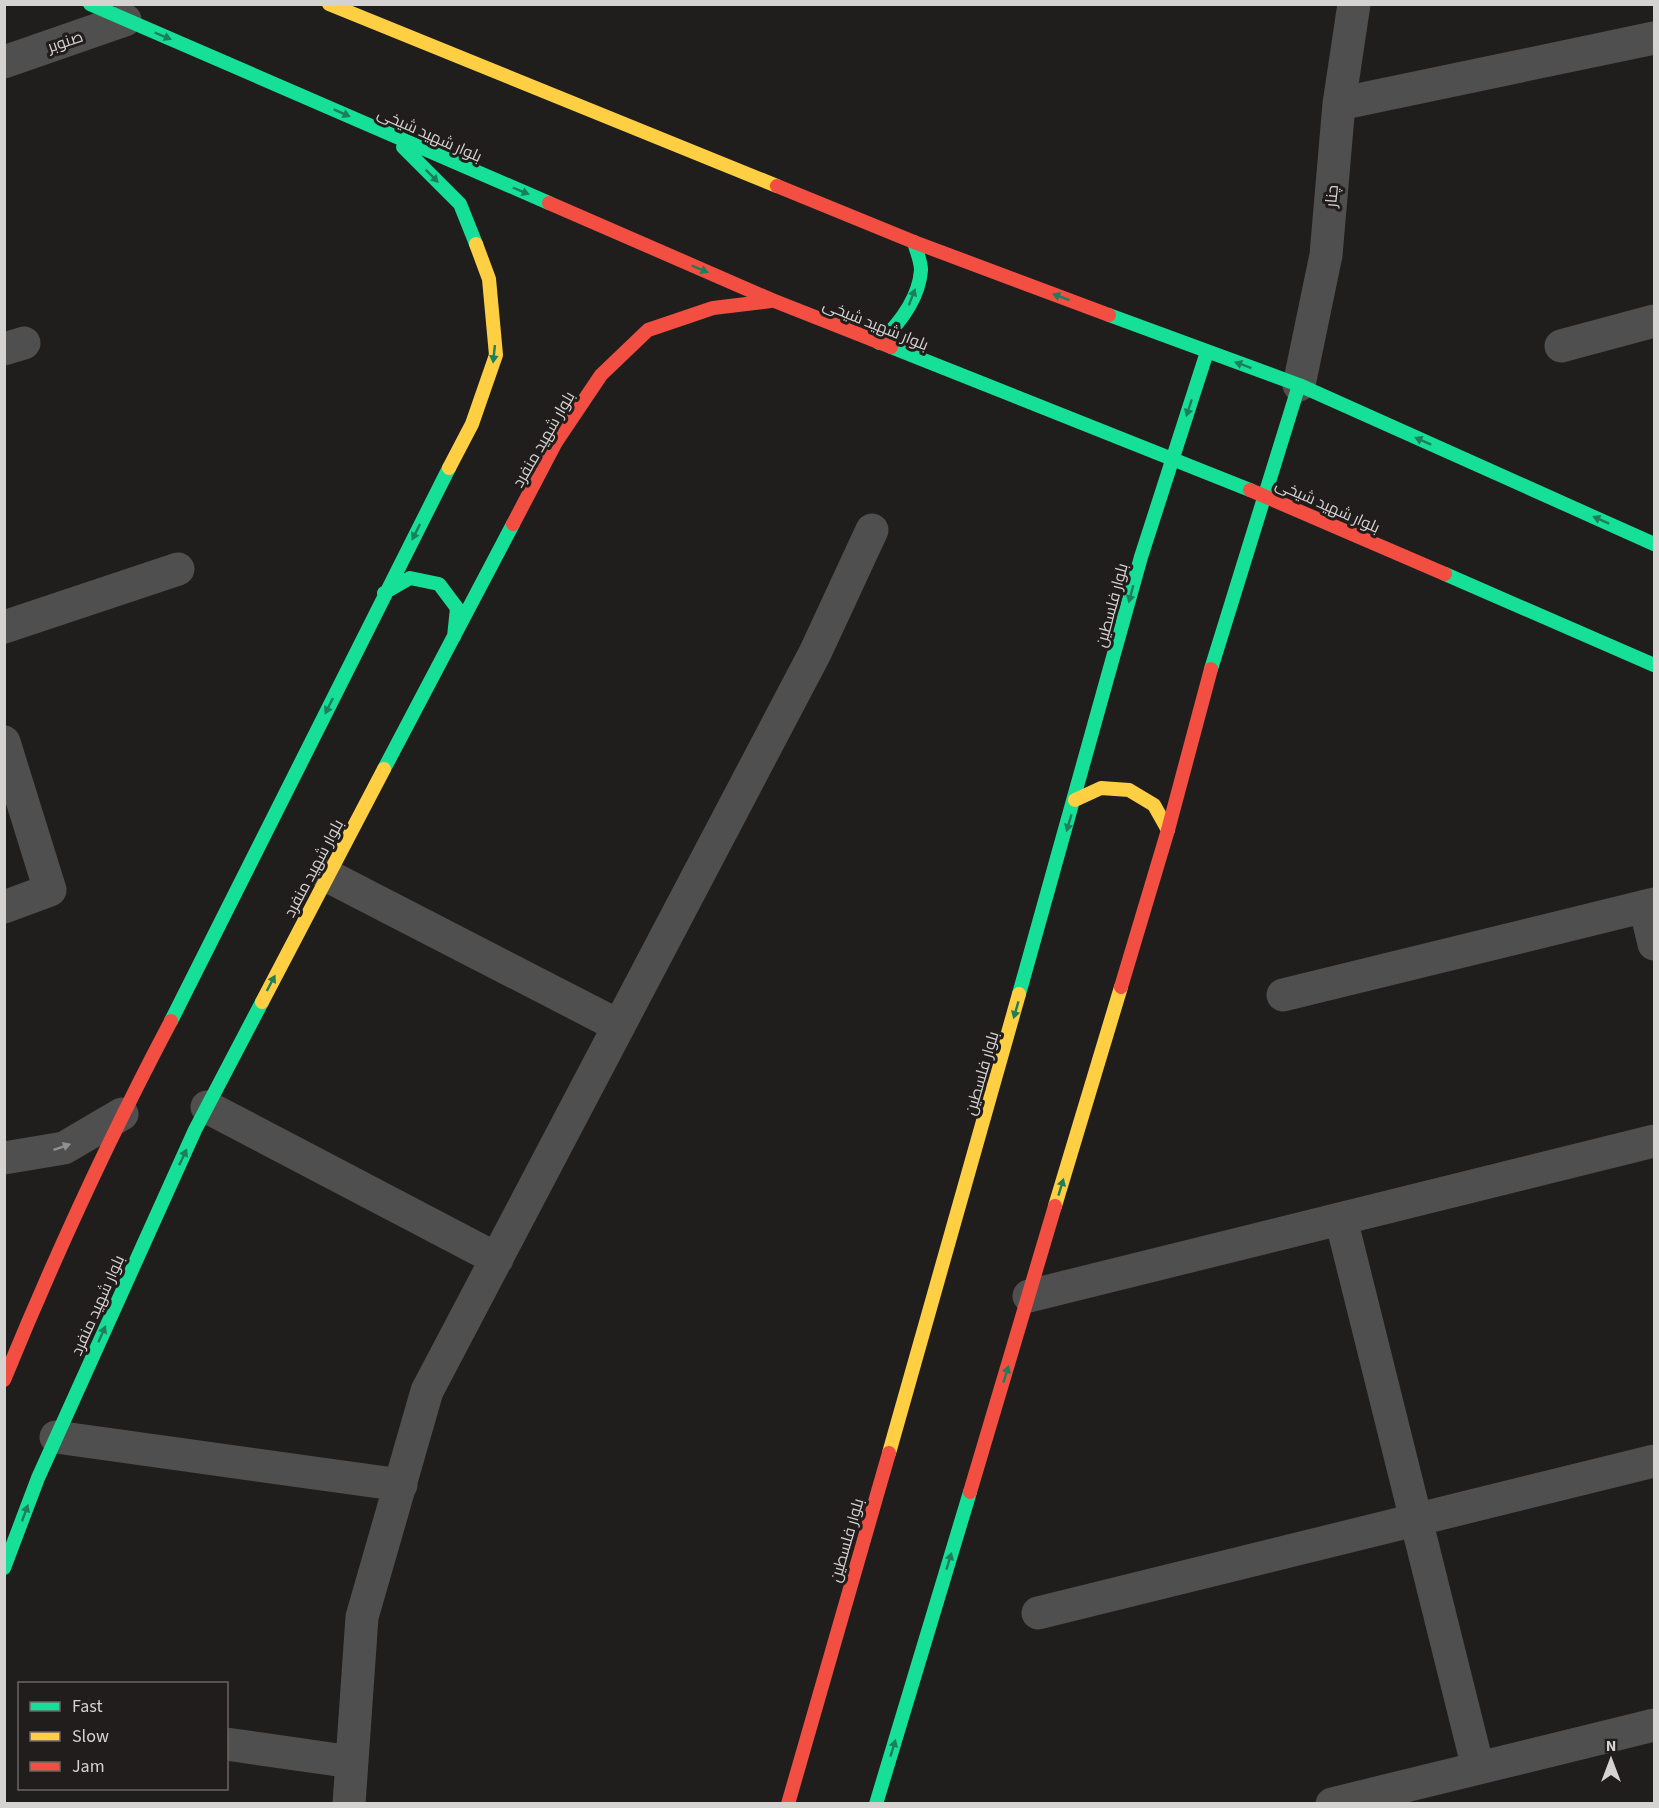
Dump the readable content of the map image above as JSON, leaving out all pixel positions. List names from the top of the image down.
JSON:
{
  "streets": {
    "main road": ["بلوار شهید شیخی", "بلوار شهید منفرد", "بلوار فلسطین"],
    "street": ["صنوبر", "چنار"]
  },
  "crossings": [
    ["صنوبر", "بلوار شهید شیخی"],
    ["بلوار شهید شیخی", "بلوار شهید منفرد"],
    ["بلوار شهید شیخی", "بلوار فلسطین"]
  ],
  "legend": ["Fast", "Slow", "Jam"],
  "north": "top"
}
